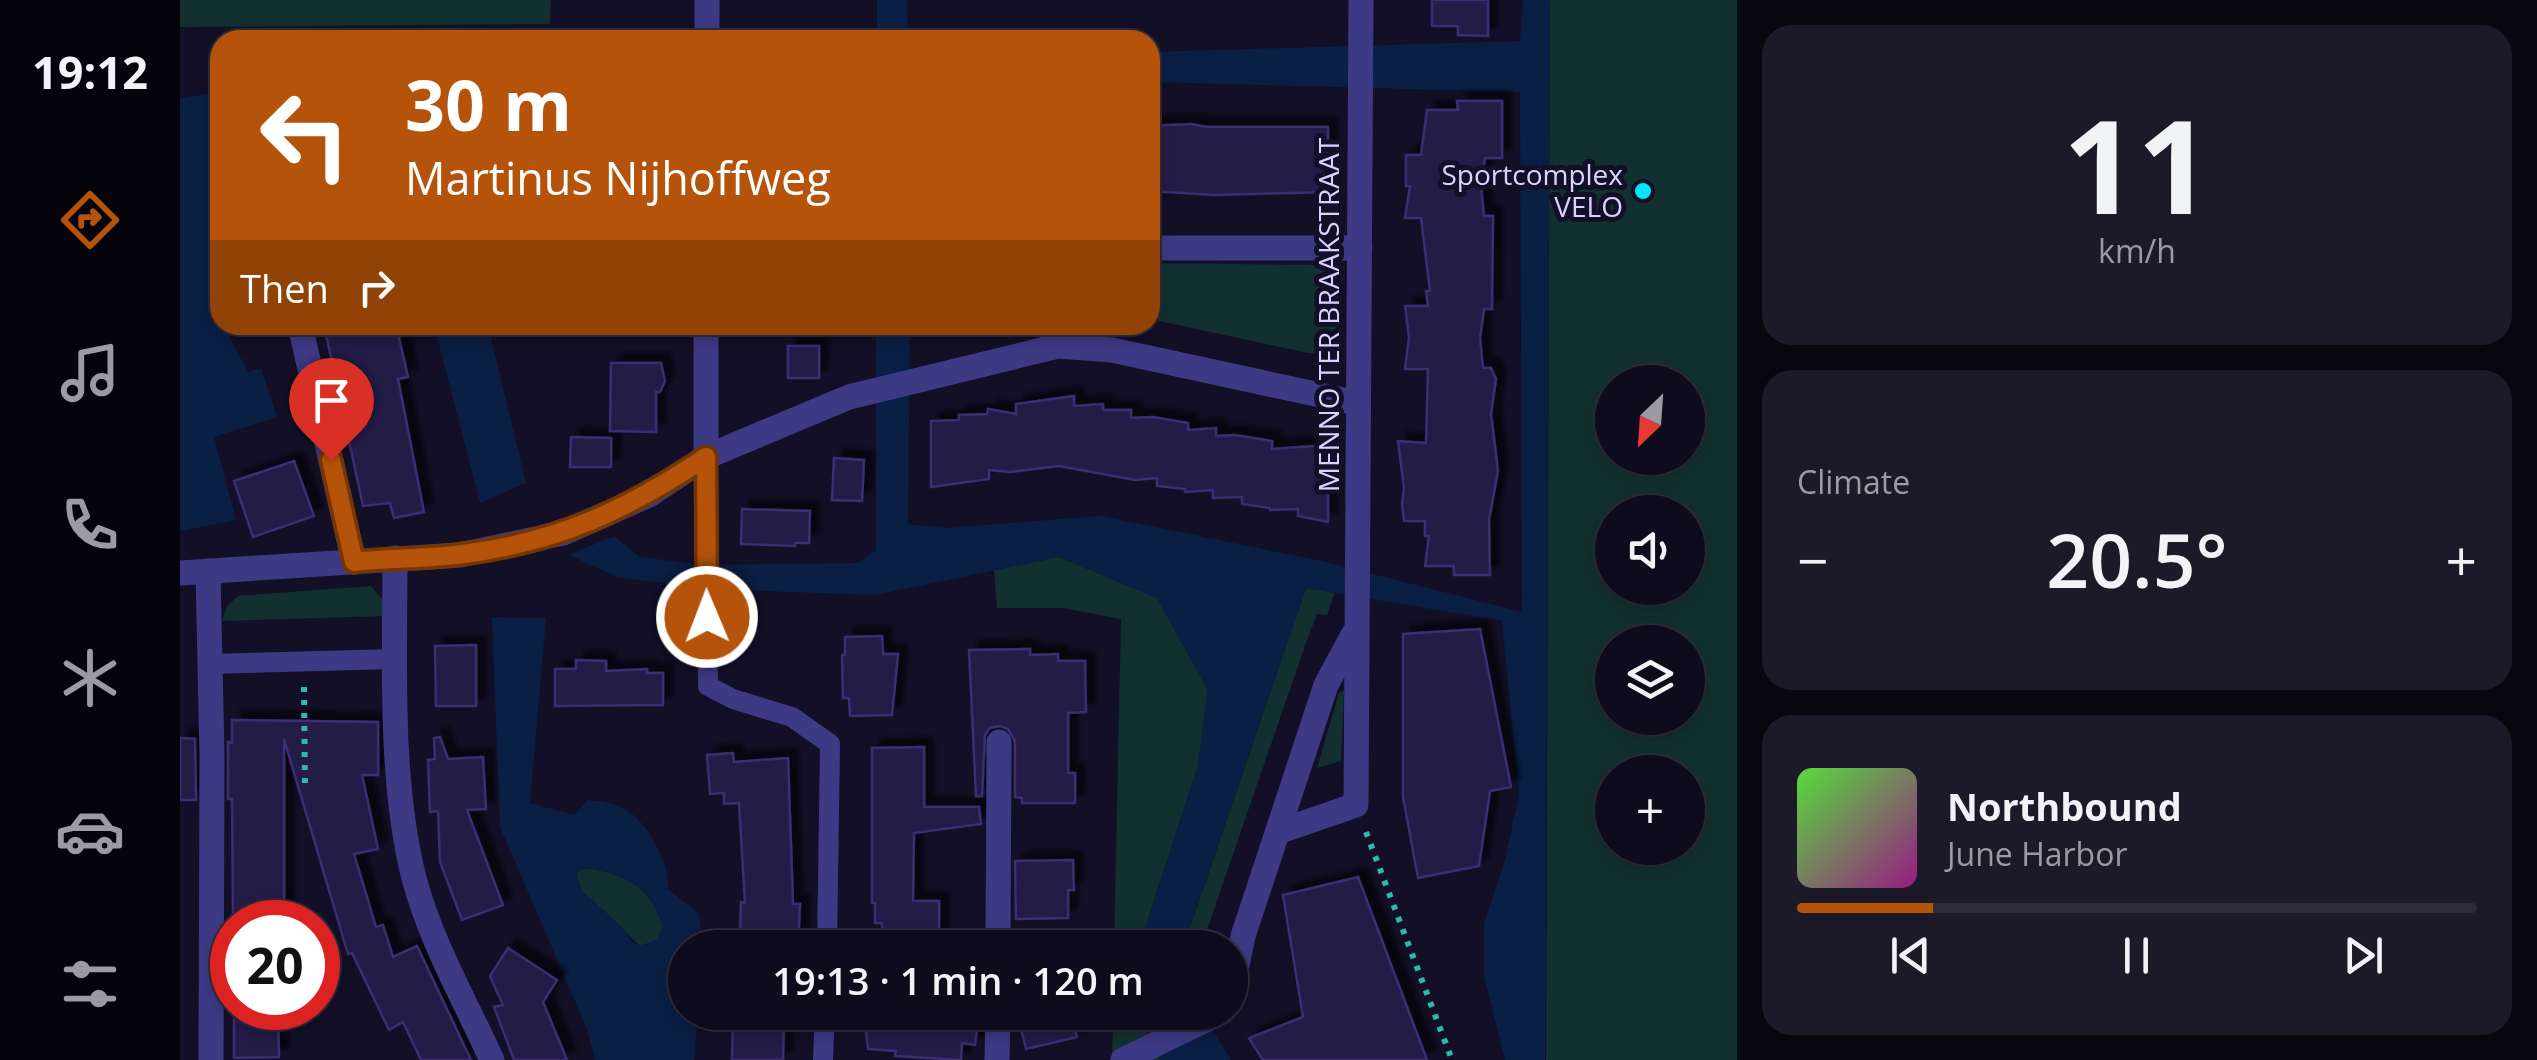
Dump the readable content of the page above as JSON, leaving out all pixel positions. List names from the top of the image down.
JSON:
{
  "streets": {
    "street": ["MENNO TER BRAAKSTRAAT"]
  },
  "places": ["Sportcomplex VELO"],
  "north": "bottom left",
  "page": {
    "tabs": "19:12",
    "tile": [
      ["11", "km/h"],
      "Climate"
    ],
    "turn": ["30 m", "Martinus Nijhoffweg"],
    "then": "Then",
    "map_buttons": "+",
    "heat": ["−", "20.5°", "+"],
    "song": ["Northbound", "June Harbor"],
    "limit": "20",
    "trip": "19:13 · 1 min · 120 m"
  }
}
